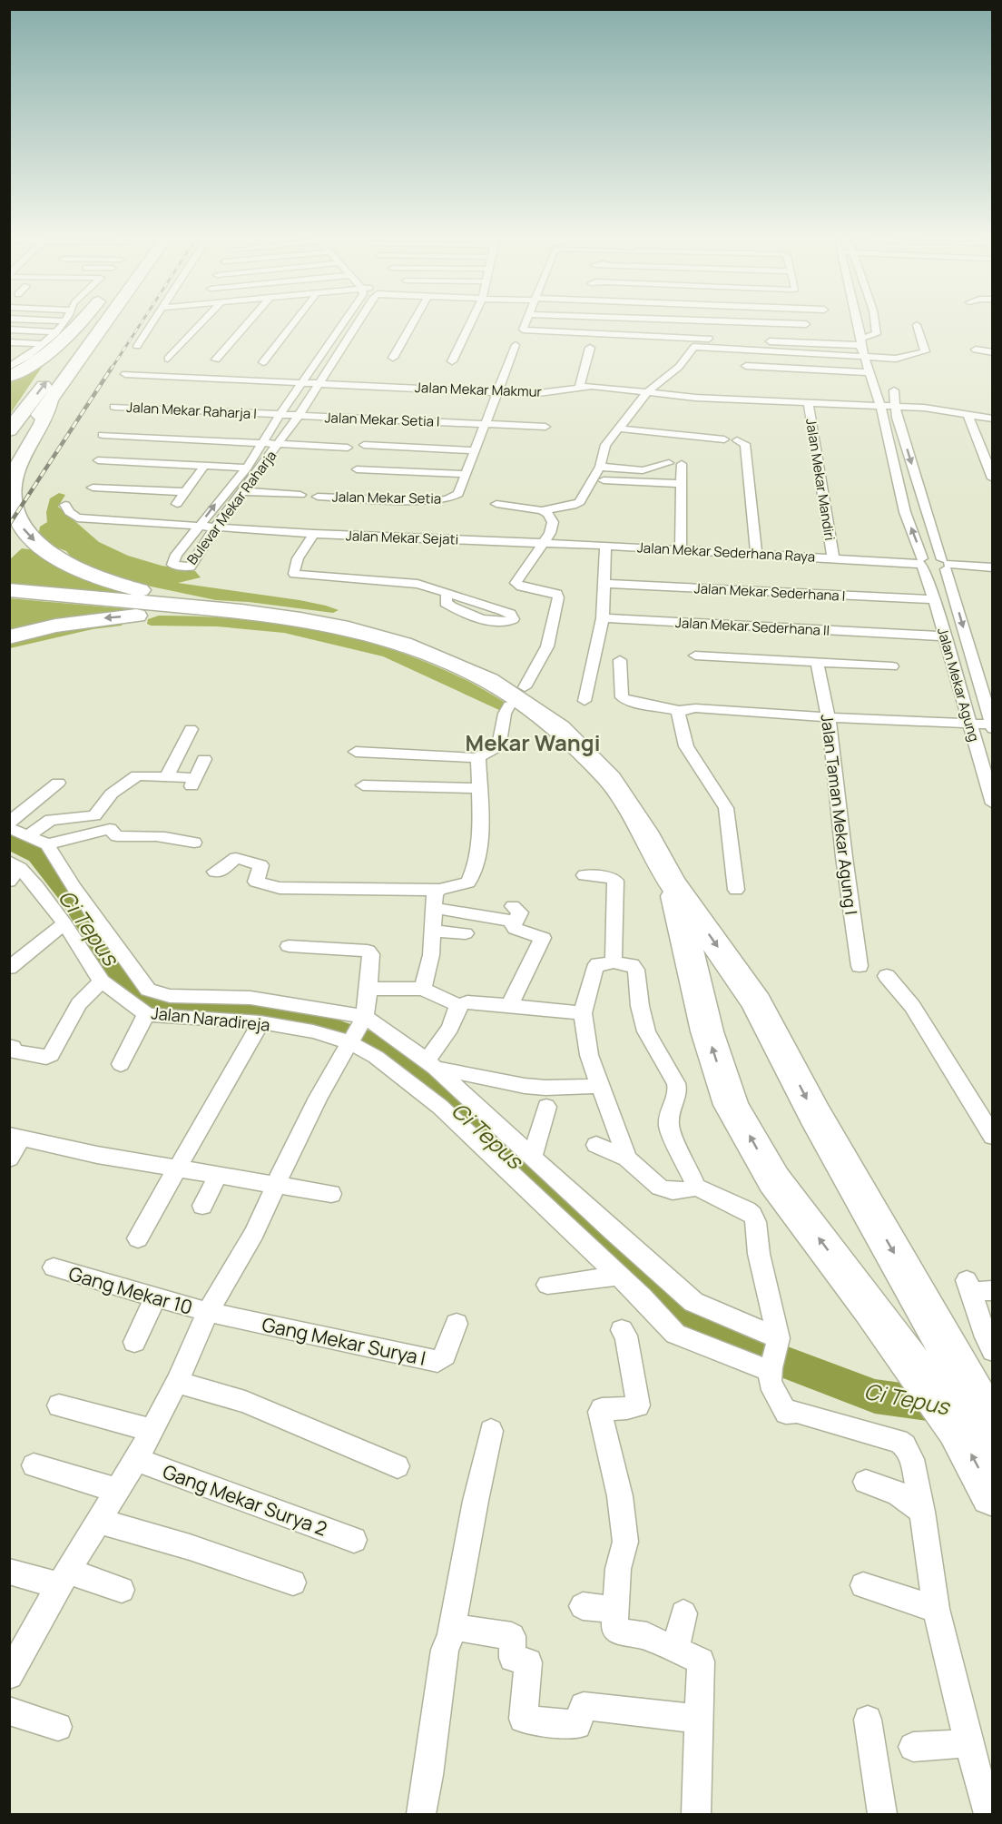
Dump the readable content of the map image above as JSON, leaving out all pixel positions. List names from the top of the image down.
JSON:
{
  "streets": {
    "street": [
      "Jalan Mekar Makmur",
      "Jalan Mekar Raharja I",
      "Jalan Mekar Setia I",
      "Jalan Mekar Mandiri",
      "Jalan Mekar Setia",
      "Bulevar Mekar Raharja",
      "Jalan Mekar Sejati",
      "Jalan Mekar Sederhana Raya",
      "Jalan Mekar Sederhana I",
      "Jalan Mekar Sederhana II",
      "Jalan Mekar Agung",
      "Jalan Taman Mekar Agung I",
      "Jalan Naradireja",
      "Gang Mekar 10",
      "Gang Mekar Surya I",
      "Gang Mekar Surya 2"
    ]
  },
  "crossings": [
    ["Jalan Mekar Makmur", "Jalan Mekar Mandiri"],
    ["Jalan Mekar Makmur", "Jalan Mekar Setia"],
    ["Jalan Mekar Makmur", "Bulevar Mekar Raharja"],
    ["Jalan Mekar Makmur", "Jalan Mekar Agung"],
    ["Jalan Mekar Raharja I", "Jalan Mekar Setia I"],
    ["Jalan Mekar Raharja I", "Bulevar Mekar Raharja"],
    ["Jalan Mekar Setia I", "Jalan Mekar Setia"],
    ["Jalan Mekar Setia I", "Bulevar Mekar Raharja"],
    ["Jalan Mekar Mandiri", "Jalan Mekar Sederhana Raya"],
    ["Bulevar Mekar Raharja", "Jalan Mekar Sejati"],
    ["Jalan Mekar Sejati", "Jalan Mekar Sederhana Raya"],
    ["Jalan Mekar Sederhana Raya", "Jalan Mekar Agung"],
    ["Jalan Mekar Sederhana I", "Jalan Mekar Agung"],
    ["Jalan Mekar Sederhana II", "Jalan Mekar Agung"],
    ["Gang Mekar 10", "Gang Mekar Surya I"]
  ],
  "districts": ["Mekar Wangi"],
  "water": ["Ci Tepus"]
}
